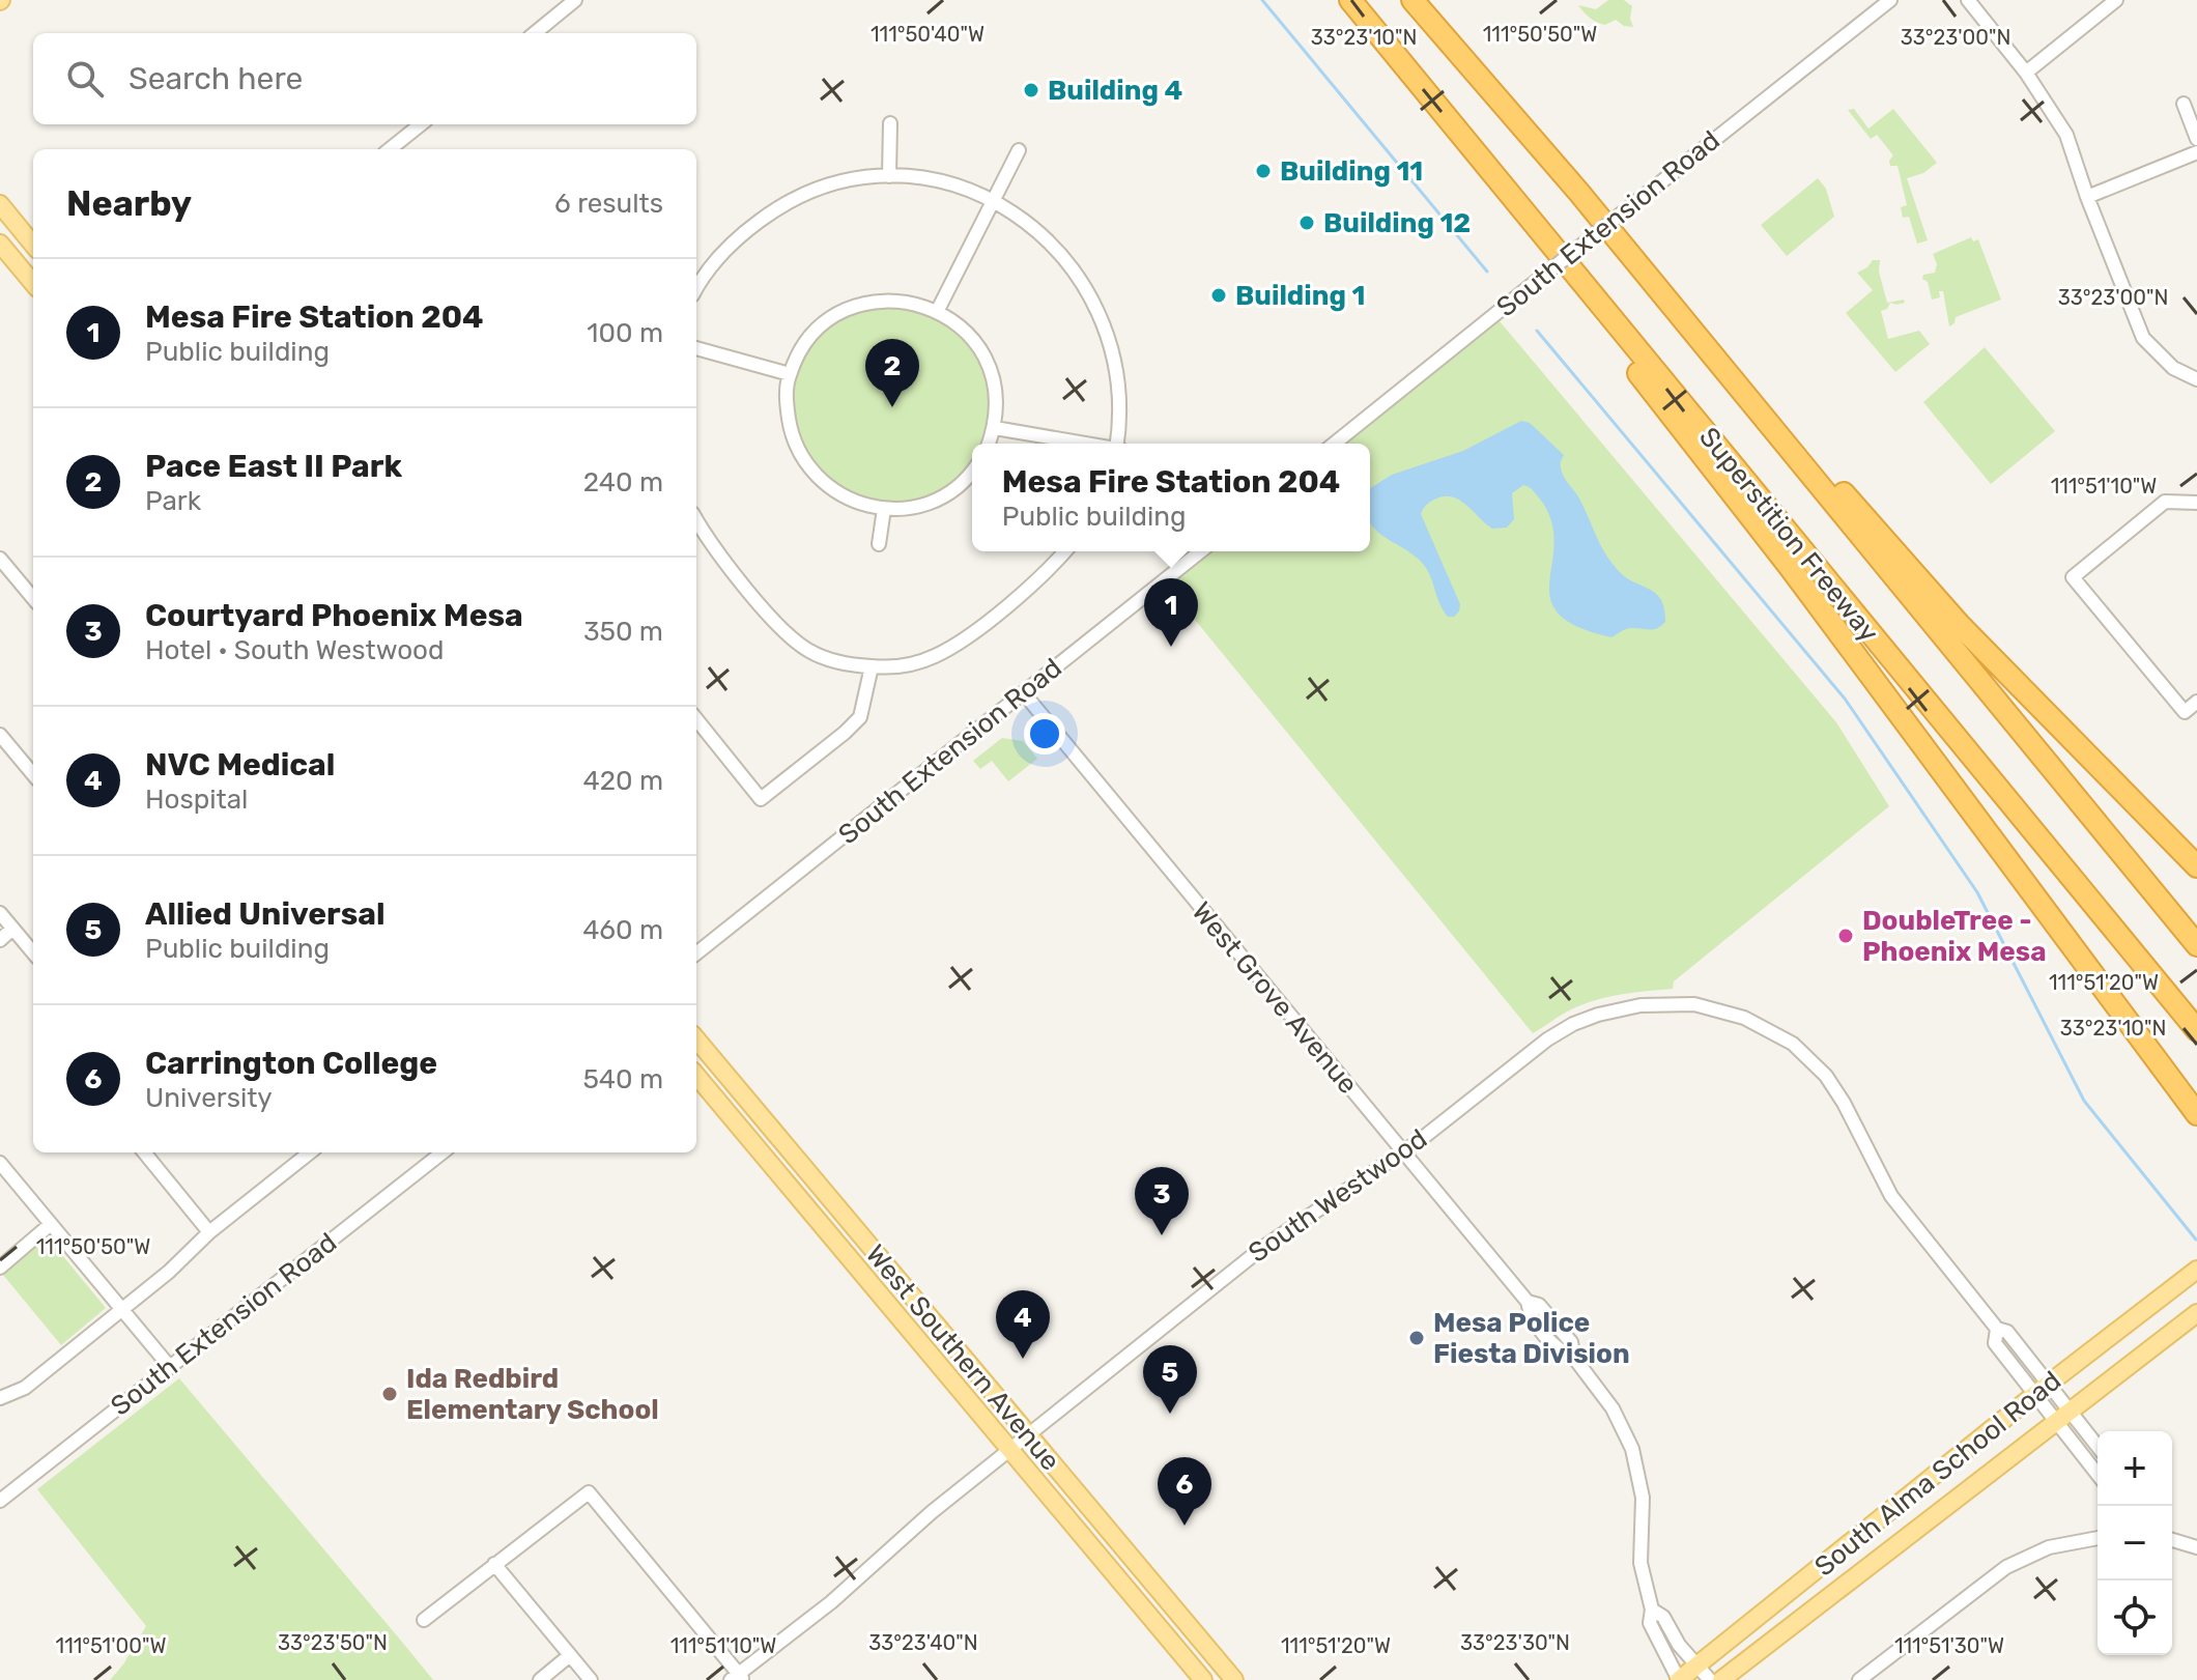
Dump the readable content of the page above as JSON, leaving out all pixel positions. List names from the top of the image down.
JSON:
{
  "streets": {
    "highway": ["Superstition Freeway"],
    "main road": ["West Southern Avenue", "South Alma School Road"],
    "street": ["South Extension Road", "West Grove Avenue", "South Westwood"]
  },
  "crossings": [
    ["South Extension Road", "West Grove Avenue"],
    ["West Grove Avenue", "South Westwood"],
    ["West Grove Avenue", "South Alma School Road"],
    ["South Westwood", "West Southern Avenue"],
    ["South Westwood", "South Alma School Road"]
  ],
  "places": [
    "Building 4",
    "Building 11",
    "Building 12",
    "Building 1",
    "DoubleTree - Phoenix Mesa",
    "Mesa Police Fiesta Division",
    "Ida Redbird Elementary School"
  ],
  "page": {
    "search": "Search here",
    "heading": ["Nearby", "6 results"],
    "list": [
      {
        "mark": "1",
        "name": "Mesa Fire Station 204",
        "note": "Public building",
        "value": "100 m"
      },
      {
        "mark": "2",
        "name": "Pace East II Park",
        "note": "Park",
        "value": "240 m"
      },
      {
        "mark": "3",
        "name": "Courtyard Phoenix Mesa",
        "note": "Hotel · South Westwood",
        "value": "350 m"
      },
      {
        "mark": "4",
        "name": "NVC Medical",
        "note": "Hospital",
        "value": "420 m"
      },
      {
        "mark": "5",
        "name": "Allied Universal",
        "note": "Public building",
        "value": "460 m"
      },
      {
        "mark": "6",
        "name": "Carrington College",
        "note": "University",
        "value": "540 m"
      }
    ],
    "pins": [
      "2",
      "1",
      "3",
      "4",
      "5",
      "6"
    ],
    "popup": ["Mesa Fire Station 204", "Public building"],
    "map_buttons": ["+", "−"]
  },
  "coordinates": [
    "111°50'40\"W",
    "111°50'50\"W",
    "33°23'10\"N",
    "33°23'00\"N",
    "111°51'10\"W",
    "111°51'20\"W",
    "33°23'50\"N",
    "33°23'40\"N",
    "33°23'30\"N",
    "111°51'00\"W",
    "111°51'30\"W"
  ]
}
